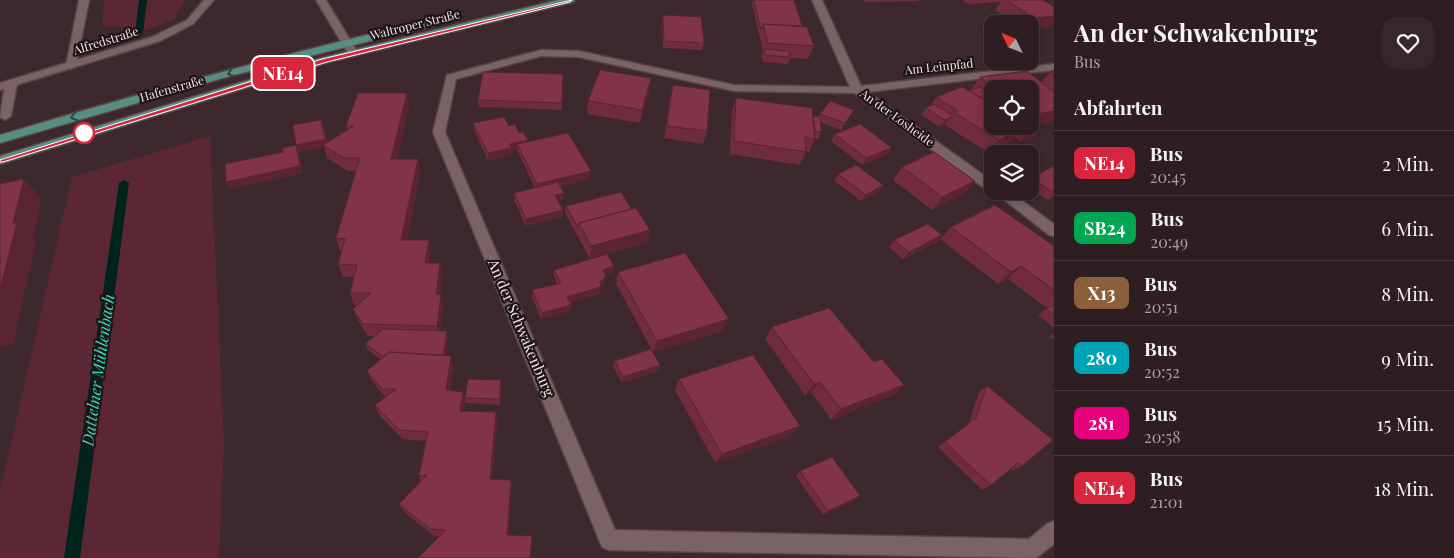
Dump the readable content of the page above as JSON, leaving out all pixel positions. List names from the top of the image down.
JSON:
{
  "streets": {
    "main road": ["Waltroper Straße", "Hafenstraße"],
    "street": [
      "Alfredstraße",
      "Am Leinpfad",
      "An der Losheide",
      "An der Schwakenburg"
    ]
  },
  "crossings": [
    ["Waltroper Straße", "Hafenstraße"],
    ["Am Leinpfad", "An der Losheide"],
    ["Am Leinpfad", "An der Schwakenburg"],
    ["An der Losheide", "An der Schwakenburg"]
  ],
  "water": ["Dattelner Mühlenbach"],
  "lines": ["bus line NE14"],
  "north": "top left",
  "page": {
    "on_map": "NE14",
    "heading": [
      ["An der Schwakenburg", "Bus"],
      "Abfahrten"
    ],
    "list": [
      {
        "mark": "NE14",
        "name": "Bus",
        "note": "20:45",
        "value": "2 Min."
      },
      {
        "mark": "SB24",
        "name": "Bus",
        "note": "20:49",
        "value": "6 Min."
      },
      {
        "mark": "X13",
        "name": "Bus",
        "note": "20:51",
        "value": "8 Min."
      },
      {
        "mark": "280",
        "name": "Bus",
        "note": "20:52",
        "value": "9 Min."
      },
      {
        "mark": "281",
        "name": "Bus",
        "note": "20:58",
        "value": "15 Min."
      },
      {
        "mark": "NE14",
        "name": "Bus",
        "note": "21:01",
        "value": "18 Min."
      }
    ]
  }
}
